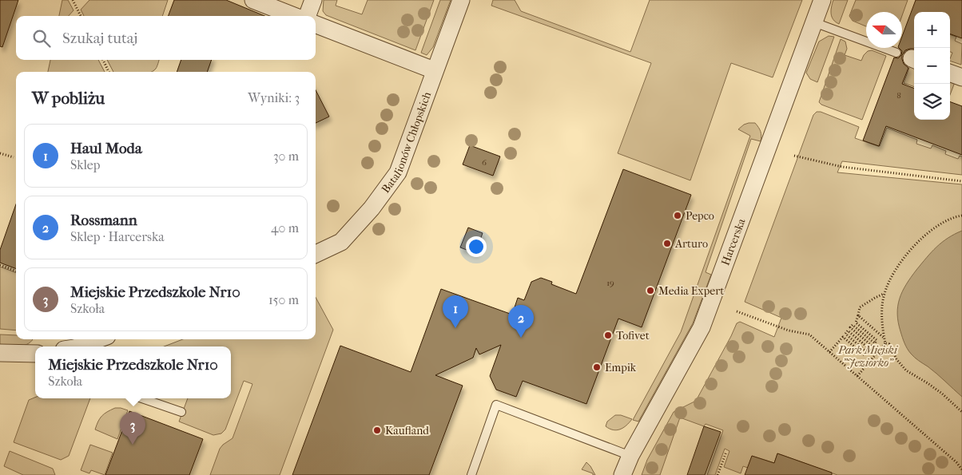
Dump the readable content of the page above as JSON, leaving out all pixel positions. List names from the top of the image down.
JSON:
{
  "streets": {
    "street": ["Batalionów Chłopskich", "Harcerska"]
  },
  "parks": ["Park Miejski \"Jeziorko\""],
  "places": [
    "Pepco",
    "Arturo",
    "Media Expert",
    "Tofivet",
    "Empik",
    "Kaufland"
  ],
  "house_numbers": ["8", "6", "19"],
  "north": "left",
  "page": {
    "map_buttons": ["+", "−"],
    "search": "Szukaj tutaj",
    "heading": ["W pobliżu", "Wyniki: 3"],
    "list": [
      {
        "mark": "1",
        "name": "Haul Moda",
        "note": "Sklep",
        "value": "30 m"
      },
      {
        "mark": "2",
        "name": "Rossmann",
        "note": "Sklep · Harcerska",
        "value": "40 m"
      },
      {
        "mark": "3",
        "name": "Miejskie Przedszkole Nr10",
        "note": "Szkoła",
        "value": "150 m"
      }
    ],
    "pins": ["1", "2", "3"],
    "popup": ["Miejskie Przedszkole Nr10", "Szkoła"]
  }
}
